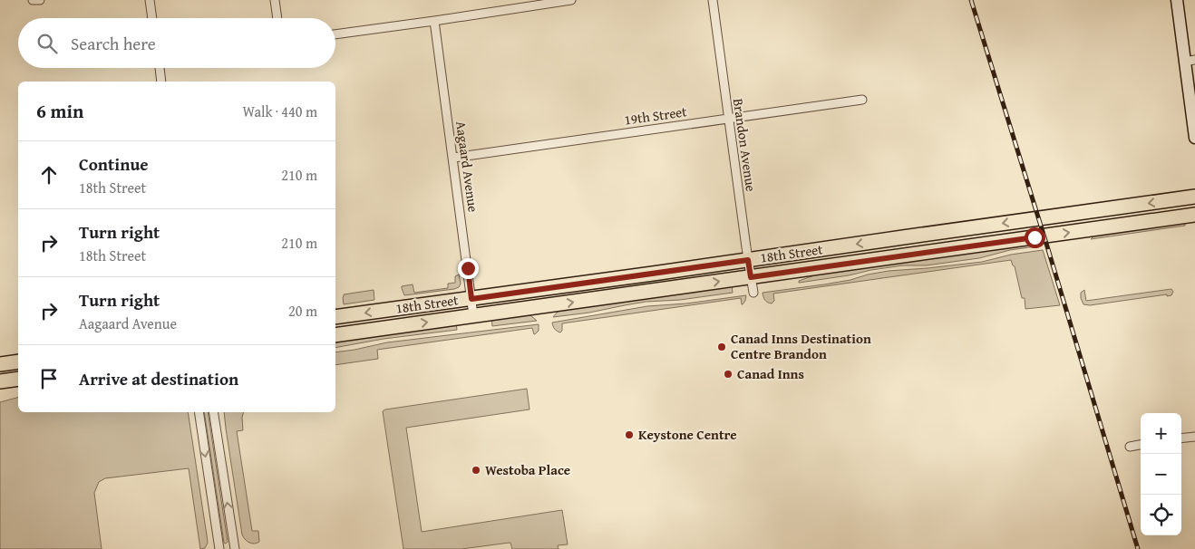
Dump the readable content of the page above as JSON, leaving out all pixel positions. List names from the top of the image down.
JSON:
{
  "streets": {
    "main road": ["18th Street"],
    "street": ["19th Street", "Brandon Avenue", "Aagaard Avenue"]
  },
  "crossings": [
    ["19th Street", "Brandon Avenue"],
    ["19th Street", "Aagaard Avenue"],
    ["Brandon Avenue", "18th Street"],
    ["Aagaard Avenue", "18th Street"]
  ],
  "places": [
    "Canad Inns Destination Centre Brandon",
    "Canad Inns",
    "Keystone Centre",
    "Westoba Place"
  ],
  "page": {
    "search": "Search here",
    "heading": ["6 min", "Walk · 440 m"],
    "list": [
      ["Continue", "18th Street", "210 m"],
      ["Turn right", "18th Street", "210 m"],
      ["Turn right", "Aagaard Avenue", "20 m"],
      "Arrive at destination"
    ],
    "map_buttons": ["+", "−"]
  }
}
